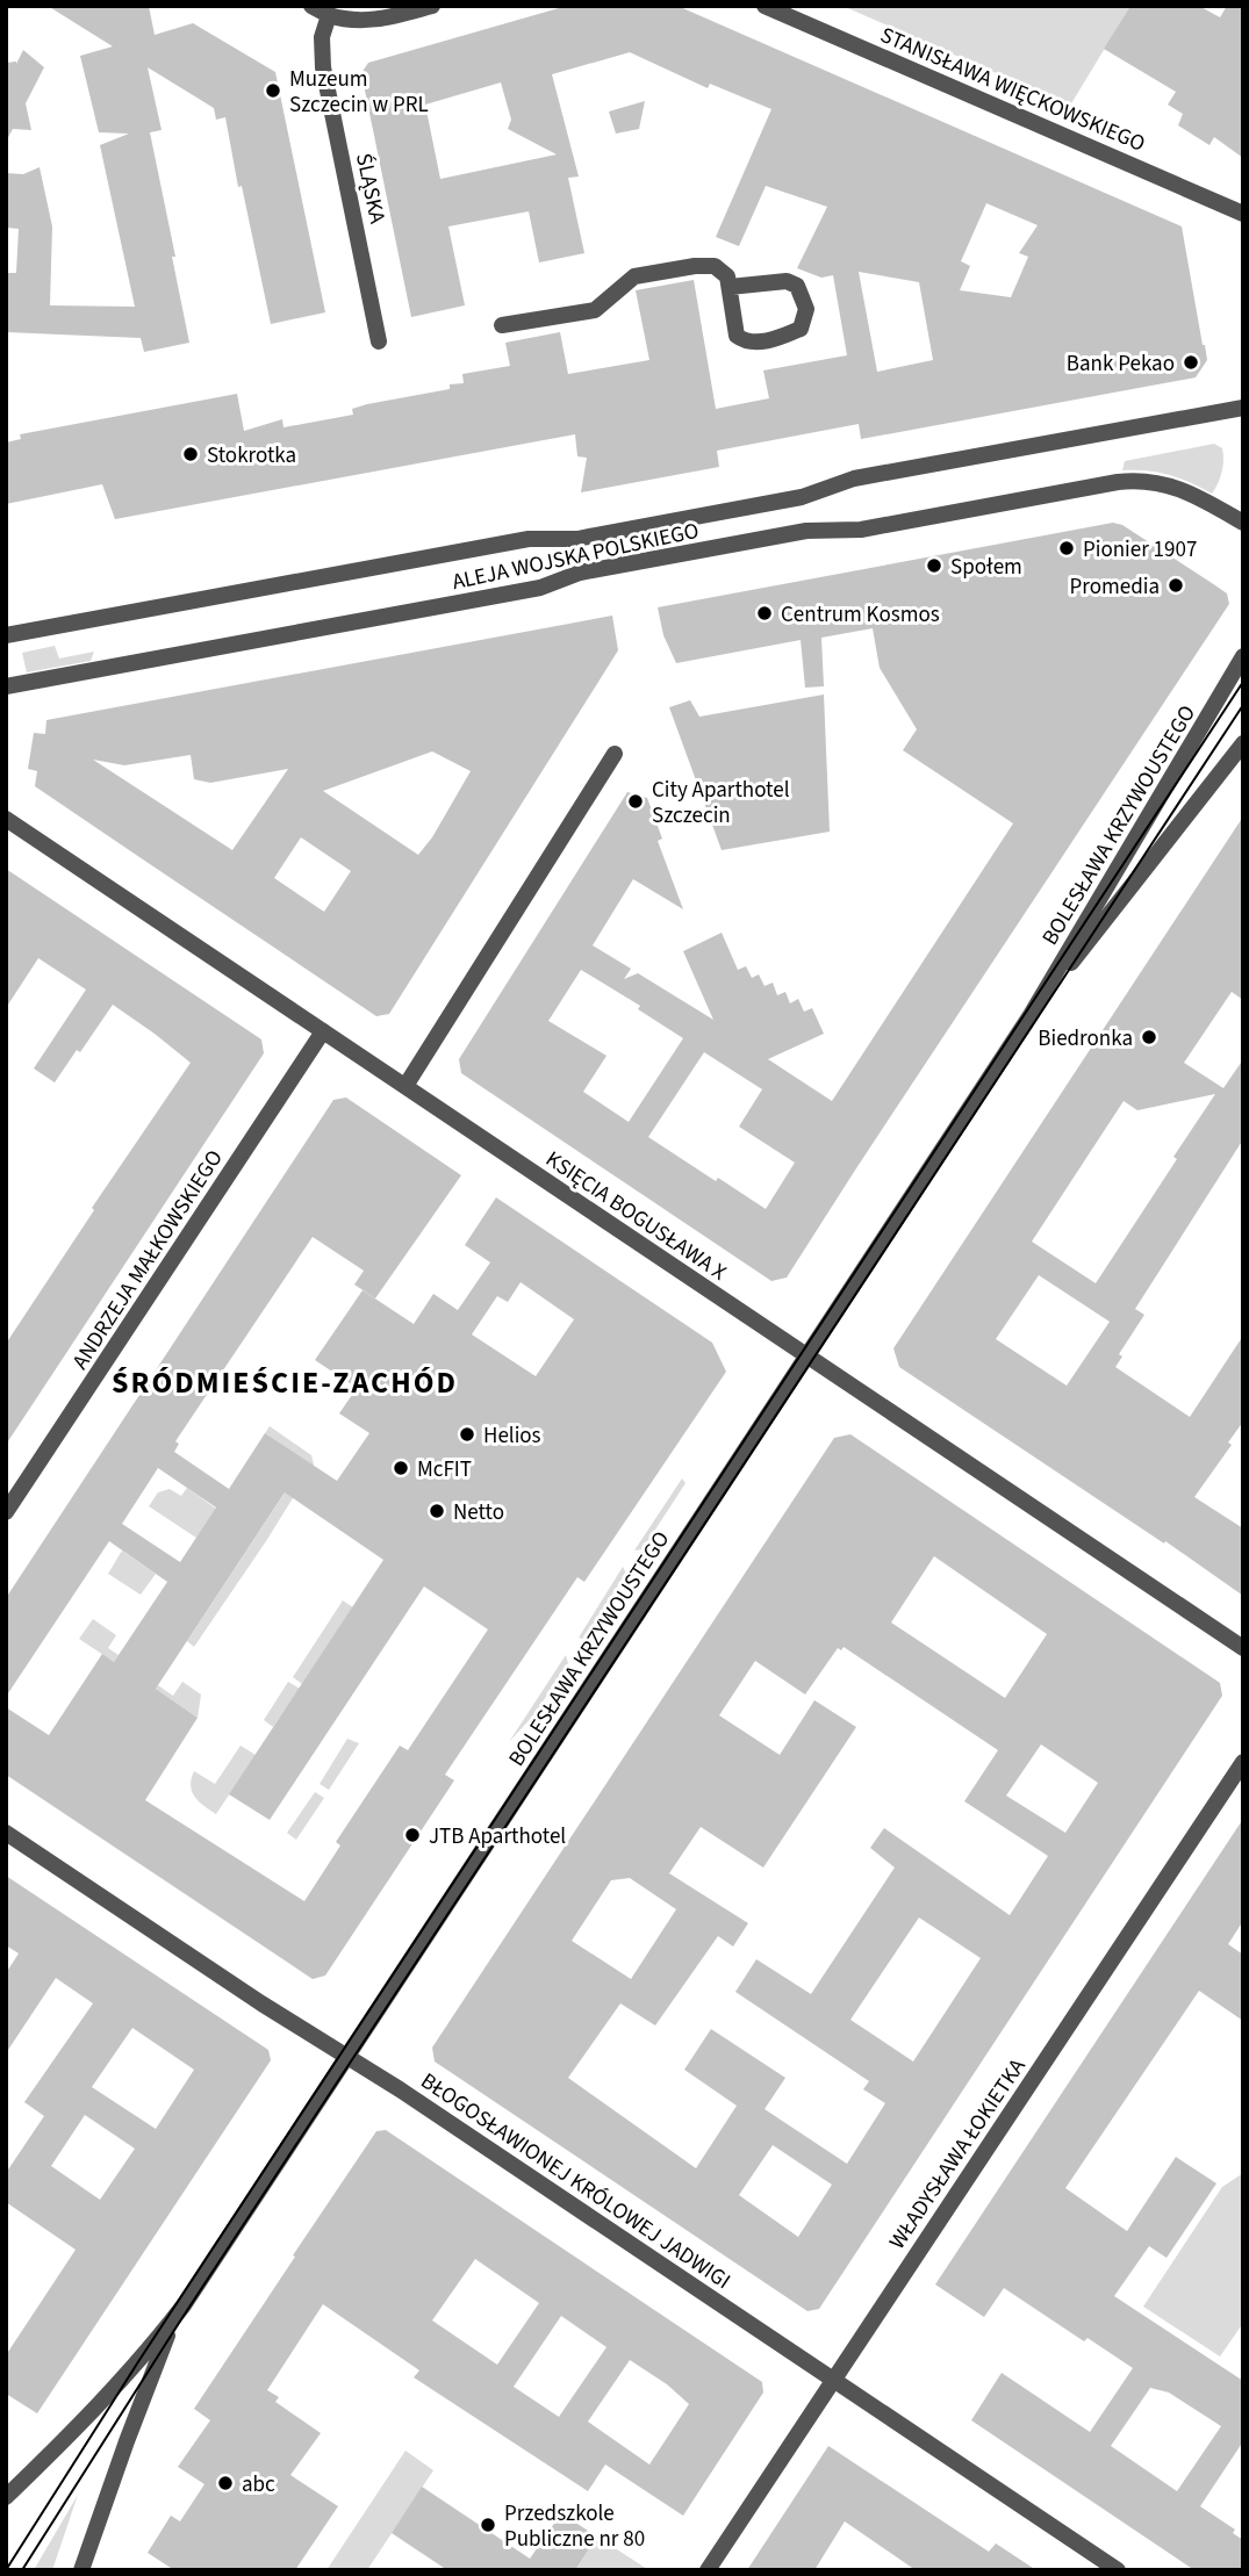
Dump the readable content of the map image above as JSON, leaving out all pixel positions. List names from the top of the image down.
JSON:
{
  "streets": {
    "street": [
      "STANISŁAWA WIĘCKOWSKIEGO",
      "ŚLĄSKA",
      "ALEJA WOJSKA POLSKIEGO",
      "BOLESŁAWA KRZYWOUSTEGO",
      "KSIĘCIA BOGUSŁAWA X",
      "ANDRZEJA MAŁKOWSKIEGO",
      "WŁADYSŁAWA ŁOKIETKA",
      "BŁOGOSŁAWIONEJ KRÓLOWEJ JADWIGI"
    ]
  },
  "crossings": [
    ["BOLESŁAWA KRZYWOUSTEGO", "KSIĘCIA BOGUSŁAWA X"],
    ["BOLESŁAWA KRZYWOUSTEGO", "BŁOGOSŁAWIONEJ KRÓLOWEJ JADWIGI"],
    ["KSIĘCIA BOGUSŁAWA X", "ANDRZEJA MAŁKOWSKIEGO"],
    ["WŁADYSŁAWA ŁOKIETKA", "BŁOGOSŁAWIONEJ KRÓLOWEJ JADWIGI"]
  ],
  "districts": ["ŚRÓDMIEŚCIE-ZACHÓD"],
  "places": [
    "Muzeum Szczecin w PRL",
    "Bank Pekao",
    "Stokrotka",
    "Pionier 1907",
    "Społem",
    "Promedia",
    "Centrum Kosmos",
    "City Aparthotel Szczecin",
    "Biedronka",
    "Helios",
    "McFIT",
    "Netto",
    "JTB Aparthotel",
    "abc",
    "Przedszkole Publiczne nr 80"
  ]
}
